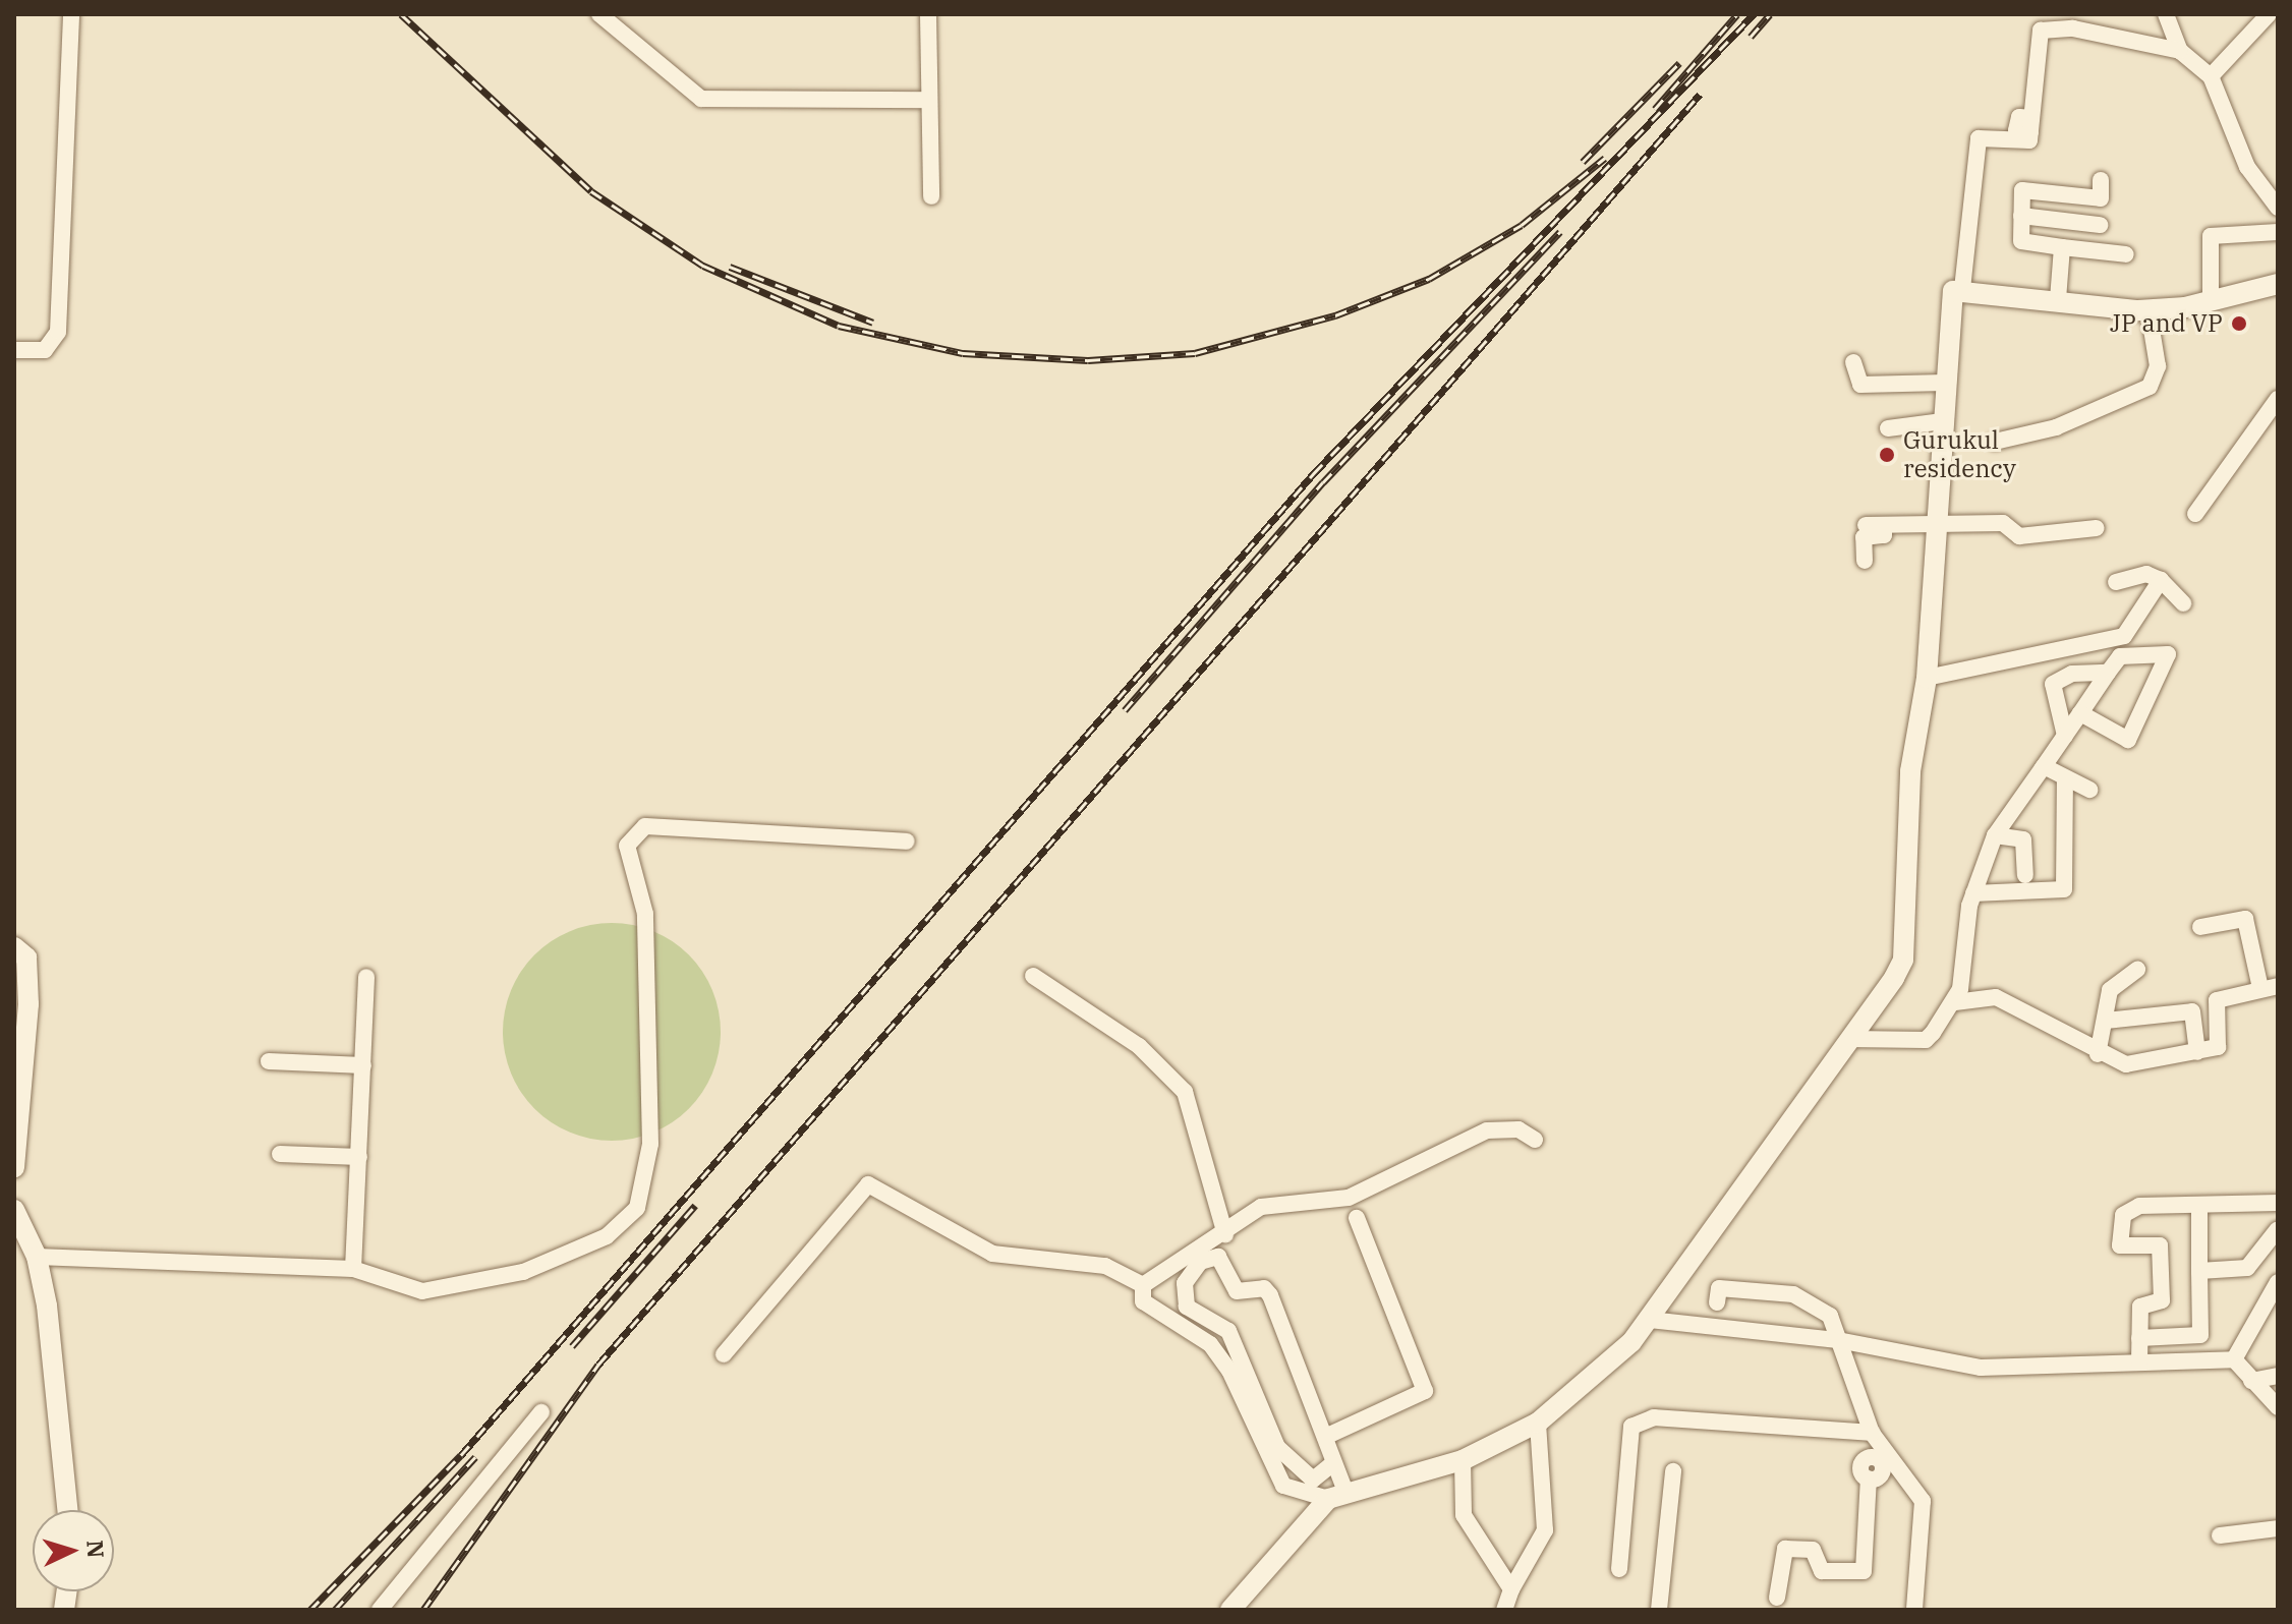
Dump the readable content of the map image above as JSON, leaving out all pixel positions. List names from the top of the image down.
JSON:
{
  "places": ["JP and VP", "Gurukul residency"],
  "north": "right"
}
